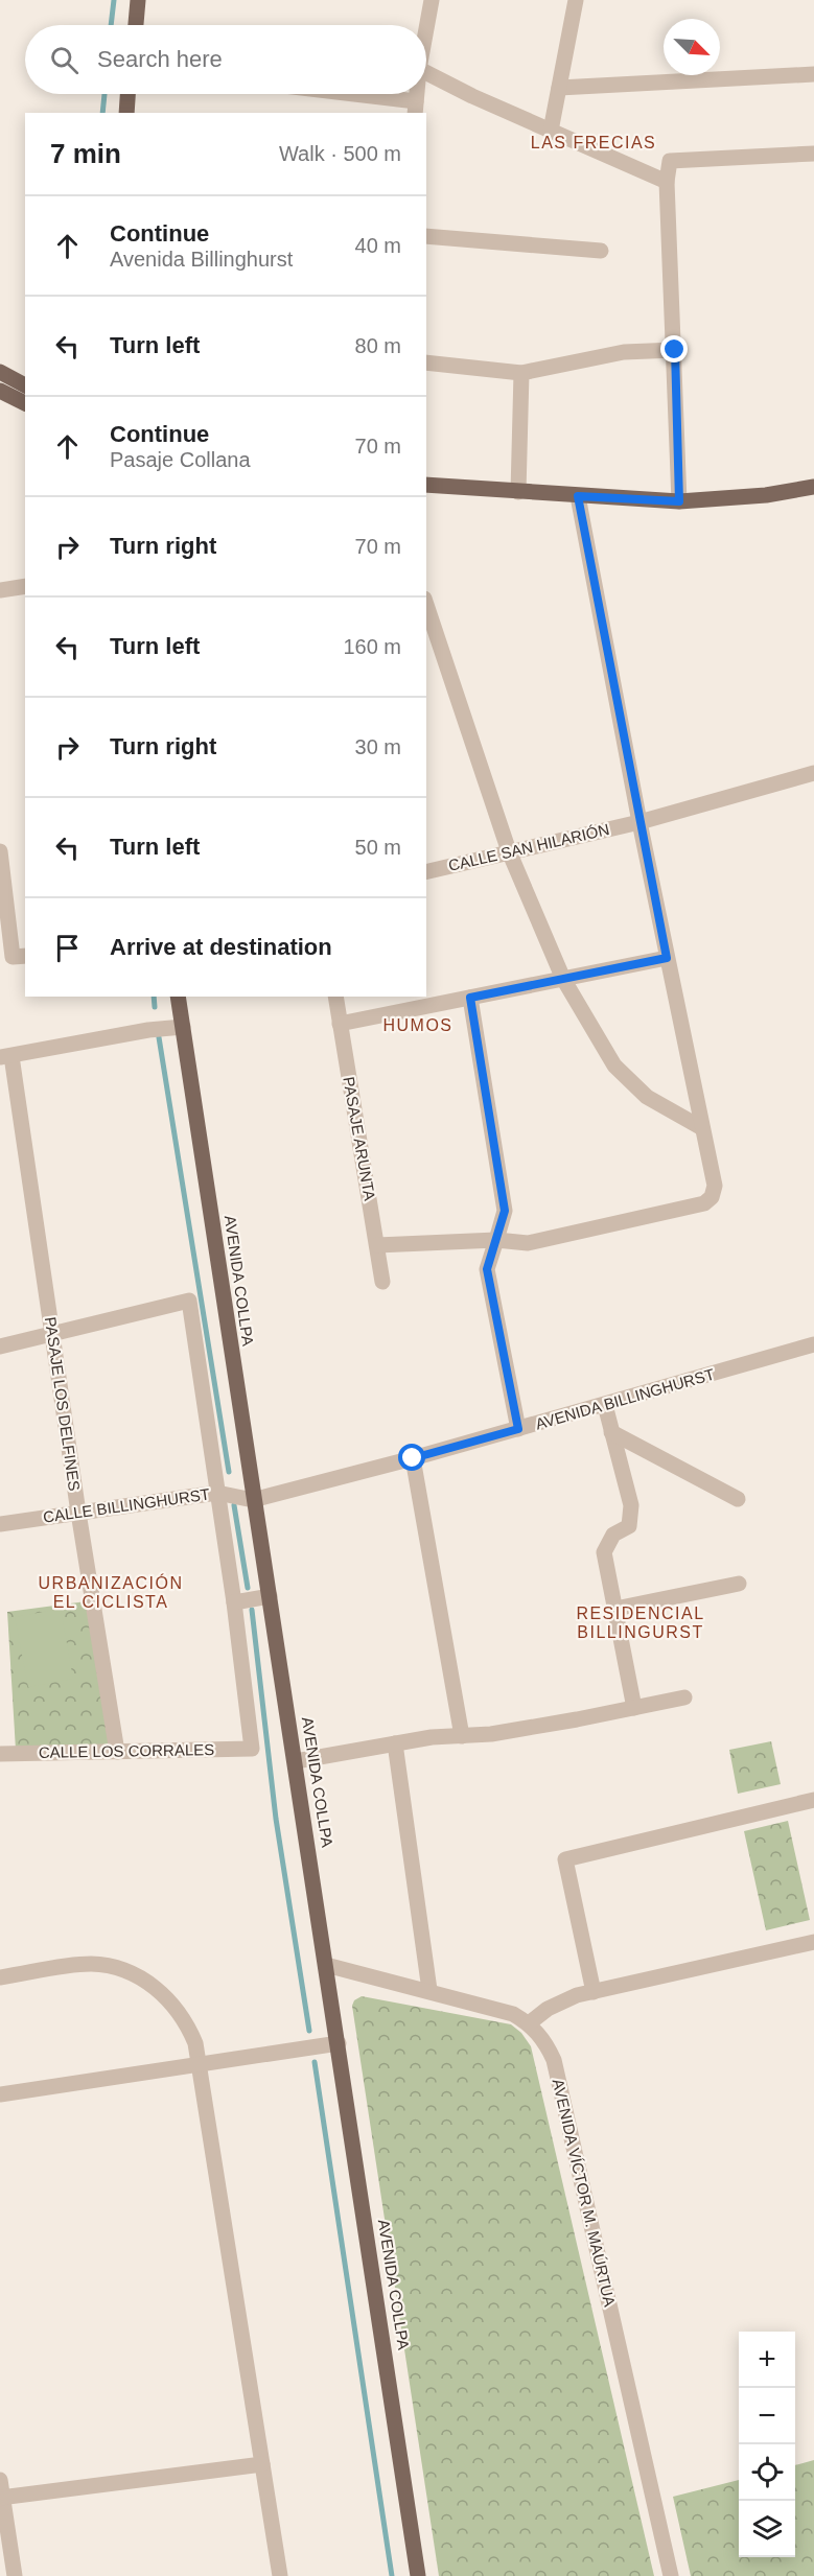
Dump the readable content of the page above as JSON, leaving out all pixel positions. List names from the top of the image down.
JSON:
{
  "streets": {
    "main road": ["AVENIDA COLLPA"],
    "street": [
      "CALLE SAN HILARIÓN",
      "PASAJE ARUNTA",
      "AVENIDA BILLINGHURST",
      "PASAJE LOS DELFINES",
      "CALLE BILLINGHURST",
      "CALLE LOS CORRALES",
      "AVENIDA VÍCTOR M. MAÚRTUA"
    ]
  },
  "crossings": [
    ["AVENIDA COLLPA", "AVENIDA BILLINGHURST"],
    ["AVENIDA COLLPA", "CALLE BILLINGHURST"],
    ["AVENIDA COLLPA", "AVENIDA VÍCTOR M. MAÚRTUA"],
    ["AVENIDA BILLINGHURST", "CALLE BILLINGHURST"],
    ["PASAJE LOS DELFINES", "CALLE BILLINGHURST"],
    ["PASAJE LOS DELFINES", "CALLE LOS CORRALES"]
  ],
  "districts": [
    "LAS FRECIAS",
    "HUMOS",
    "URBANIZACIÓN EL CICLISTA",
    "RESIDENCIAL BILLINGURST"
  ],
  "north": "bottom right",
  "page": {
    "search": "Search here",
    "heading": ["7 min", "Walk · 500 m"],
    "list": [
      ["Continue", "Avenida Billinghurst", "40 m"],
      ["Turn left", "80 m"],
      ["Continue", "Pasaje Collana", "70 m"],
      ["Turn right", "70 m"],
      ["Turn left", "160 m"],
      ["Turn right", "30 m"],
      ["Turn left", "50 m"],
      "Arrive at destination"
    ],
    "map_buttons": ["+", "−"]
  }
}
